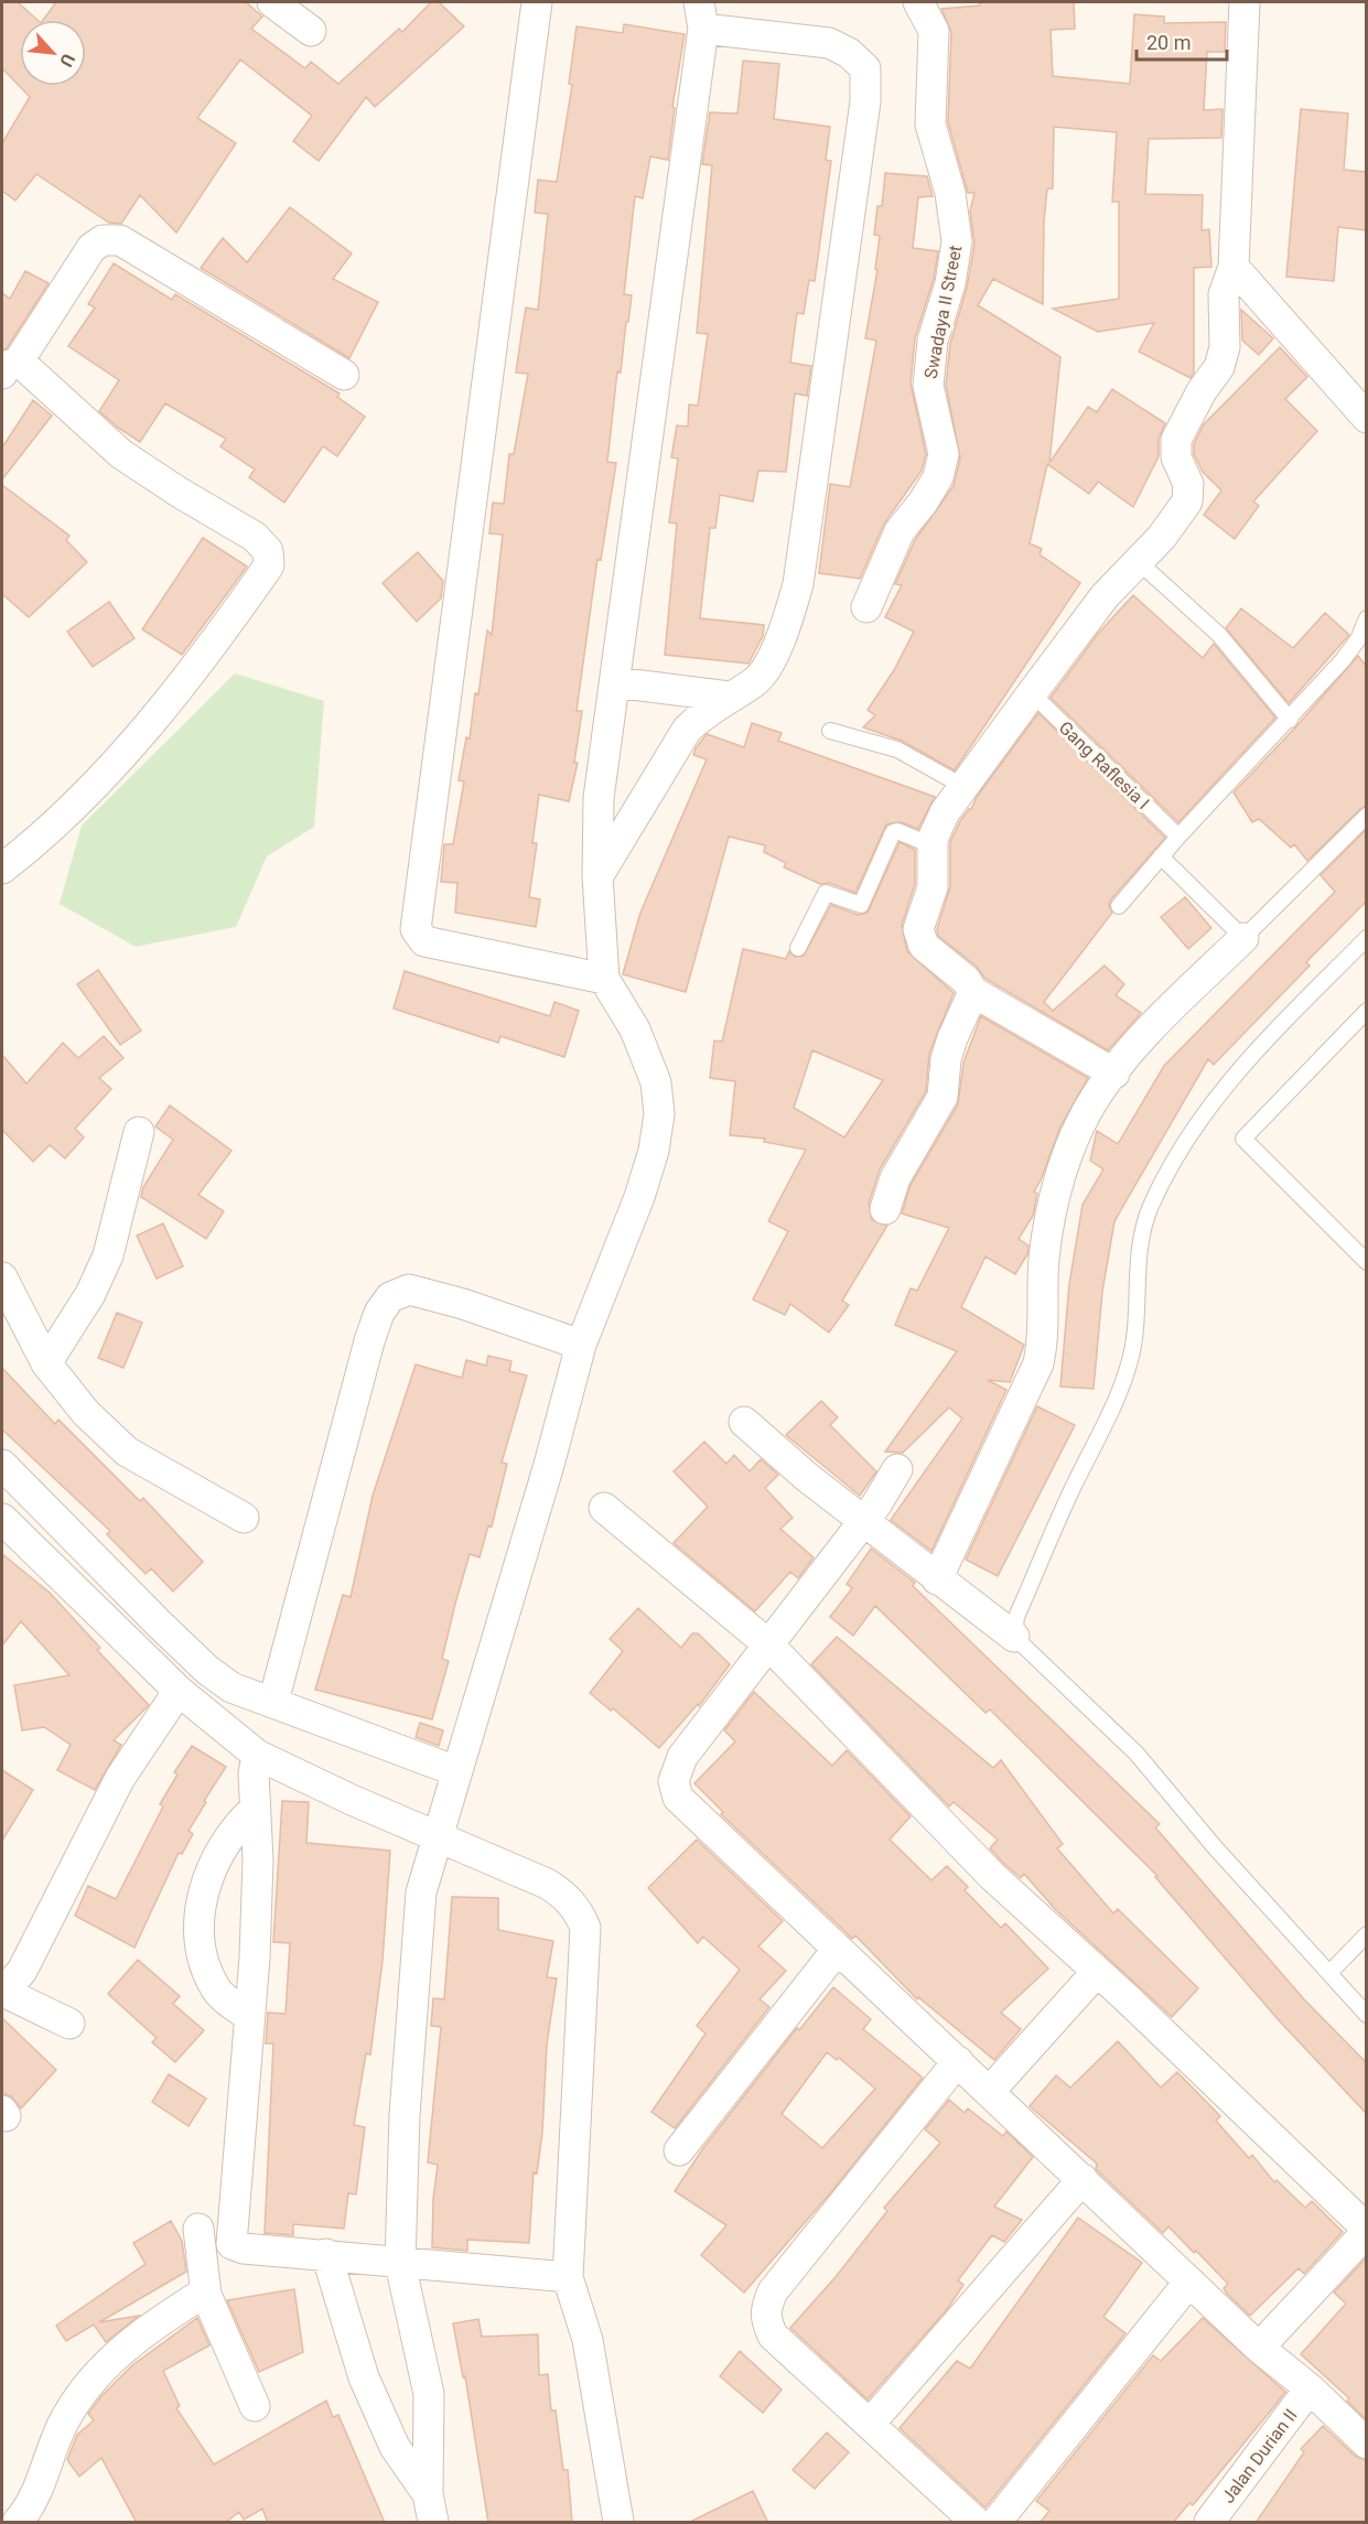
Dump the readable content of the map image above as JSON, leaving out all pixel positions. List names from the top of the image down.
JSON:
{
  "streets": {
    "street": ["Swadaya II Street", "Jalan Durian II"],
    "lane": ["Gang Raflesia I"]
  },
  "scale_bar": "20 m",
  "north": "bottom right"
}
